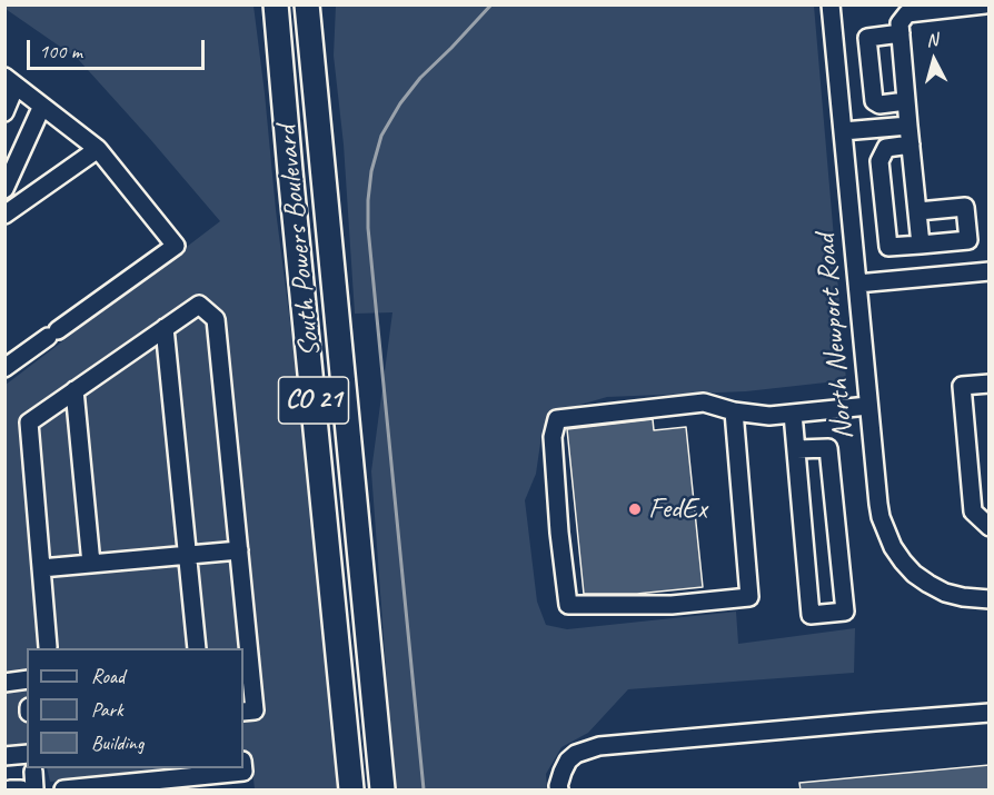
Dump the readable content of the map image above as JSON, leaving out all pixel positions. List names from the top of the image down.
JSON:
{
  "streets": {
    "highway": ["South Powers Boulevard", "CO 21"],
    "street": ["North Newport Road"]
  },
  "places": ["FedEx"],
  "legend": ["Road", "Park", "Building"],
  "scale_bar": "100 m",
  "north": "top"
}
